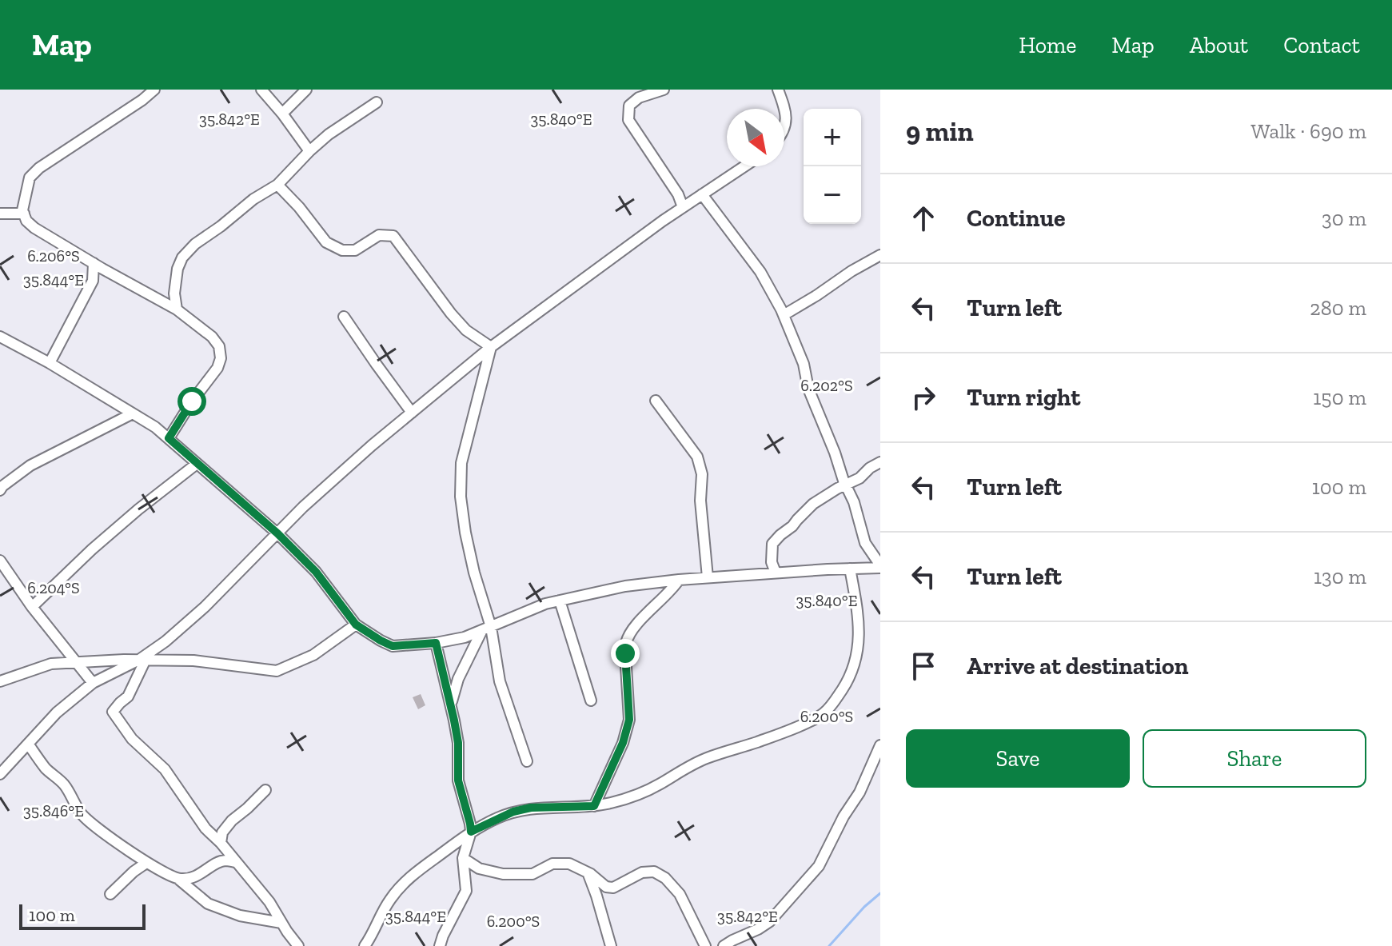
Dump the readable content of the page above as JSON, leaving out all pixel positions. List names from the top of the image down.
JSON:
{
  "scale_bar": "100 m",
  "north": "bottom right",
  "page": {
    "header": "Map",
    "nav": [
      "Home",
      "Map",
      "About",
      "Contact"
    ],
    "heading": ["9 min", "Walk · 690 m"],
    "map_buttons": ["+", "−"],
    "list": [
      ["Continue", "30 m"],
      ["Turn left", "280 m"],
      ["Turn right", "150 m"],
      ["Turn left", "100 m"],
      ["Turn left", "130 m"],
      "Arrive at destination"
    ],
    "buttons": ["Save", "Share"],
    "scale": "100 m"
  },
  "coordinates": [
    "35.842°E",
    "35.840°E",
    "6.206°S",
    "35.844°E",
    "6.202°S",
    "6.204°S",
    "6.200°S",
    "35.846°E"
  ]
}
